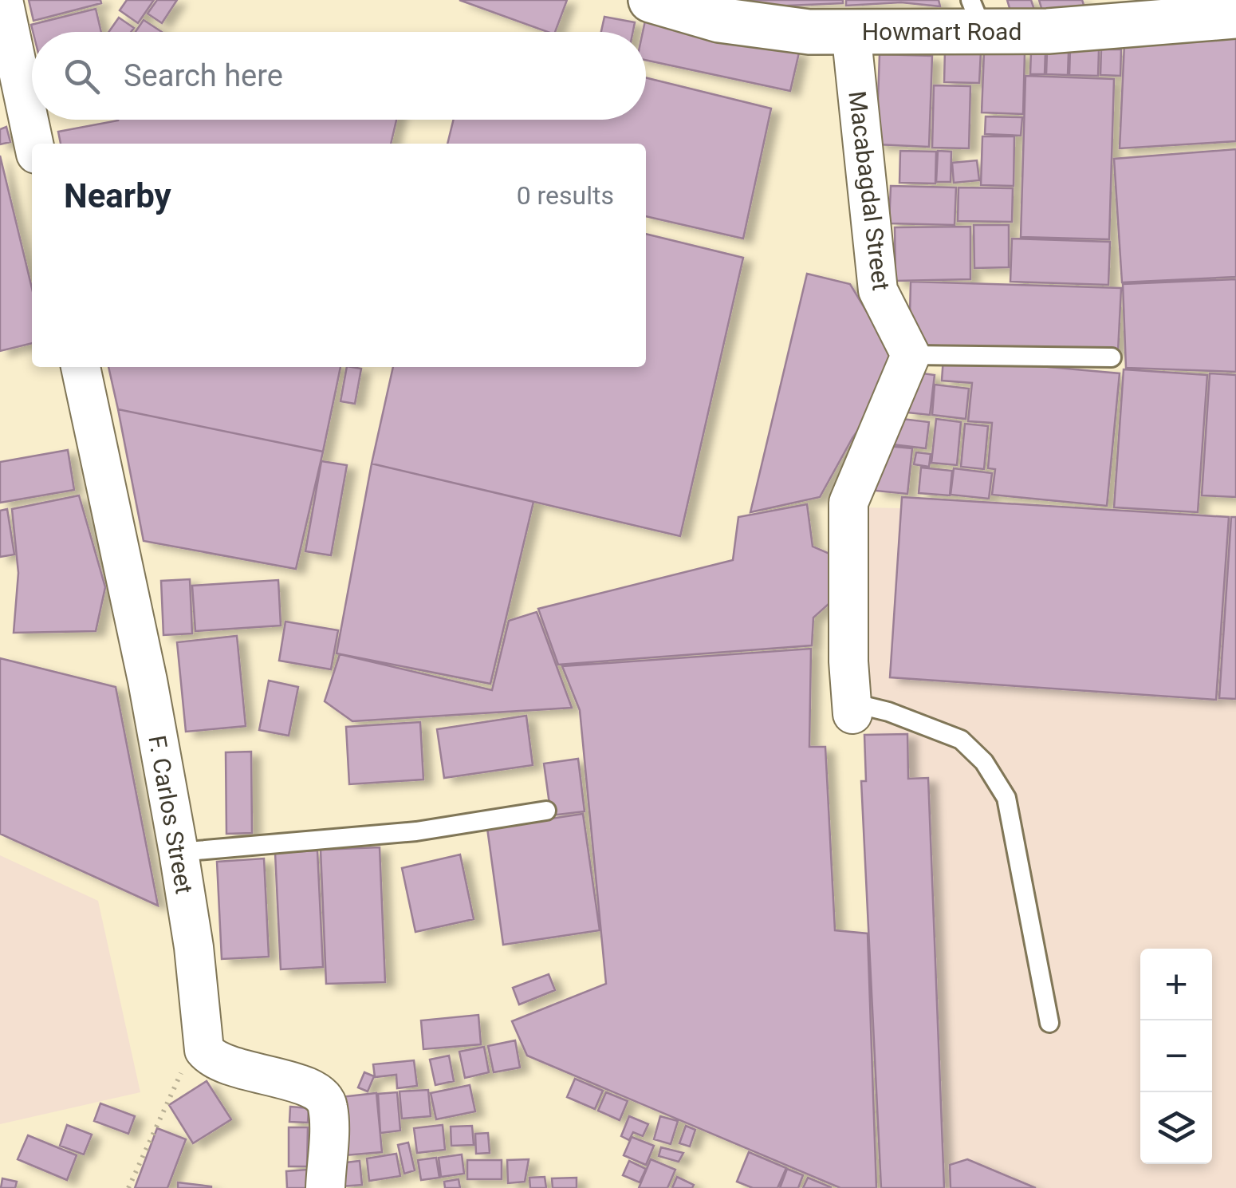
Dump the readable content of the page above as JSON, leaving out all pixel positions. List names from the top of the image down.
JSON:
{
  "streets": {
    "street": ["Howmart Road", "Macabagdal Street", "F. Carlos Street"]
  },
  "crossings": [
    ["Howmart Road", "Macabagdal Street"]
  ],
  "page": {
    "search": "Search here",
    "heading": ["Nearby", "0 results"],
    "map_buttons": ["+", "−"]
  }
}
